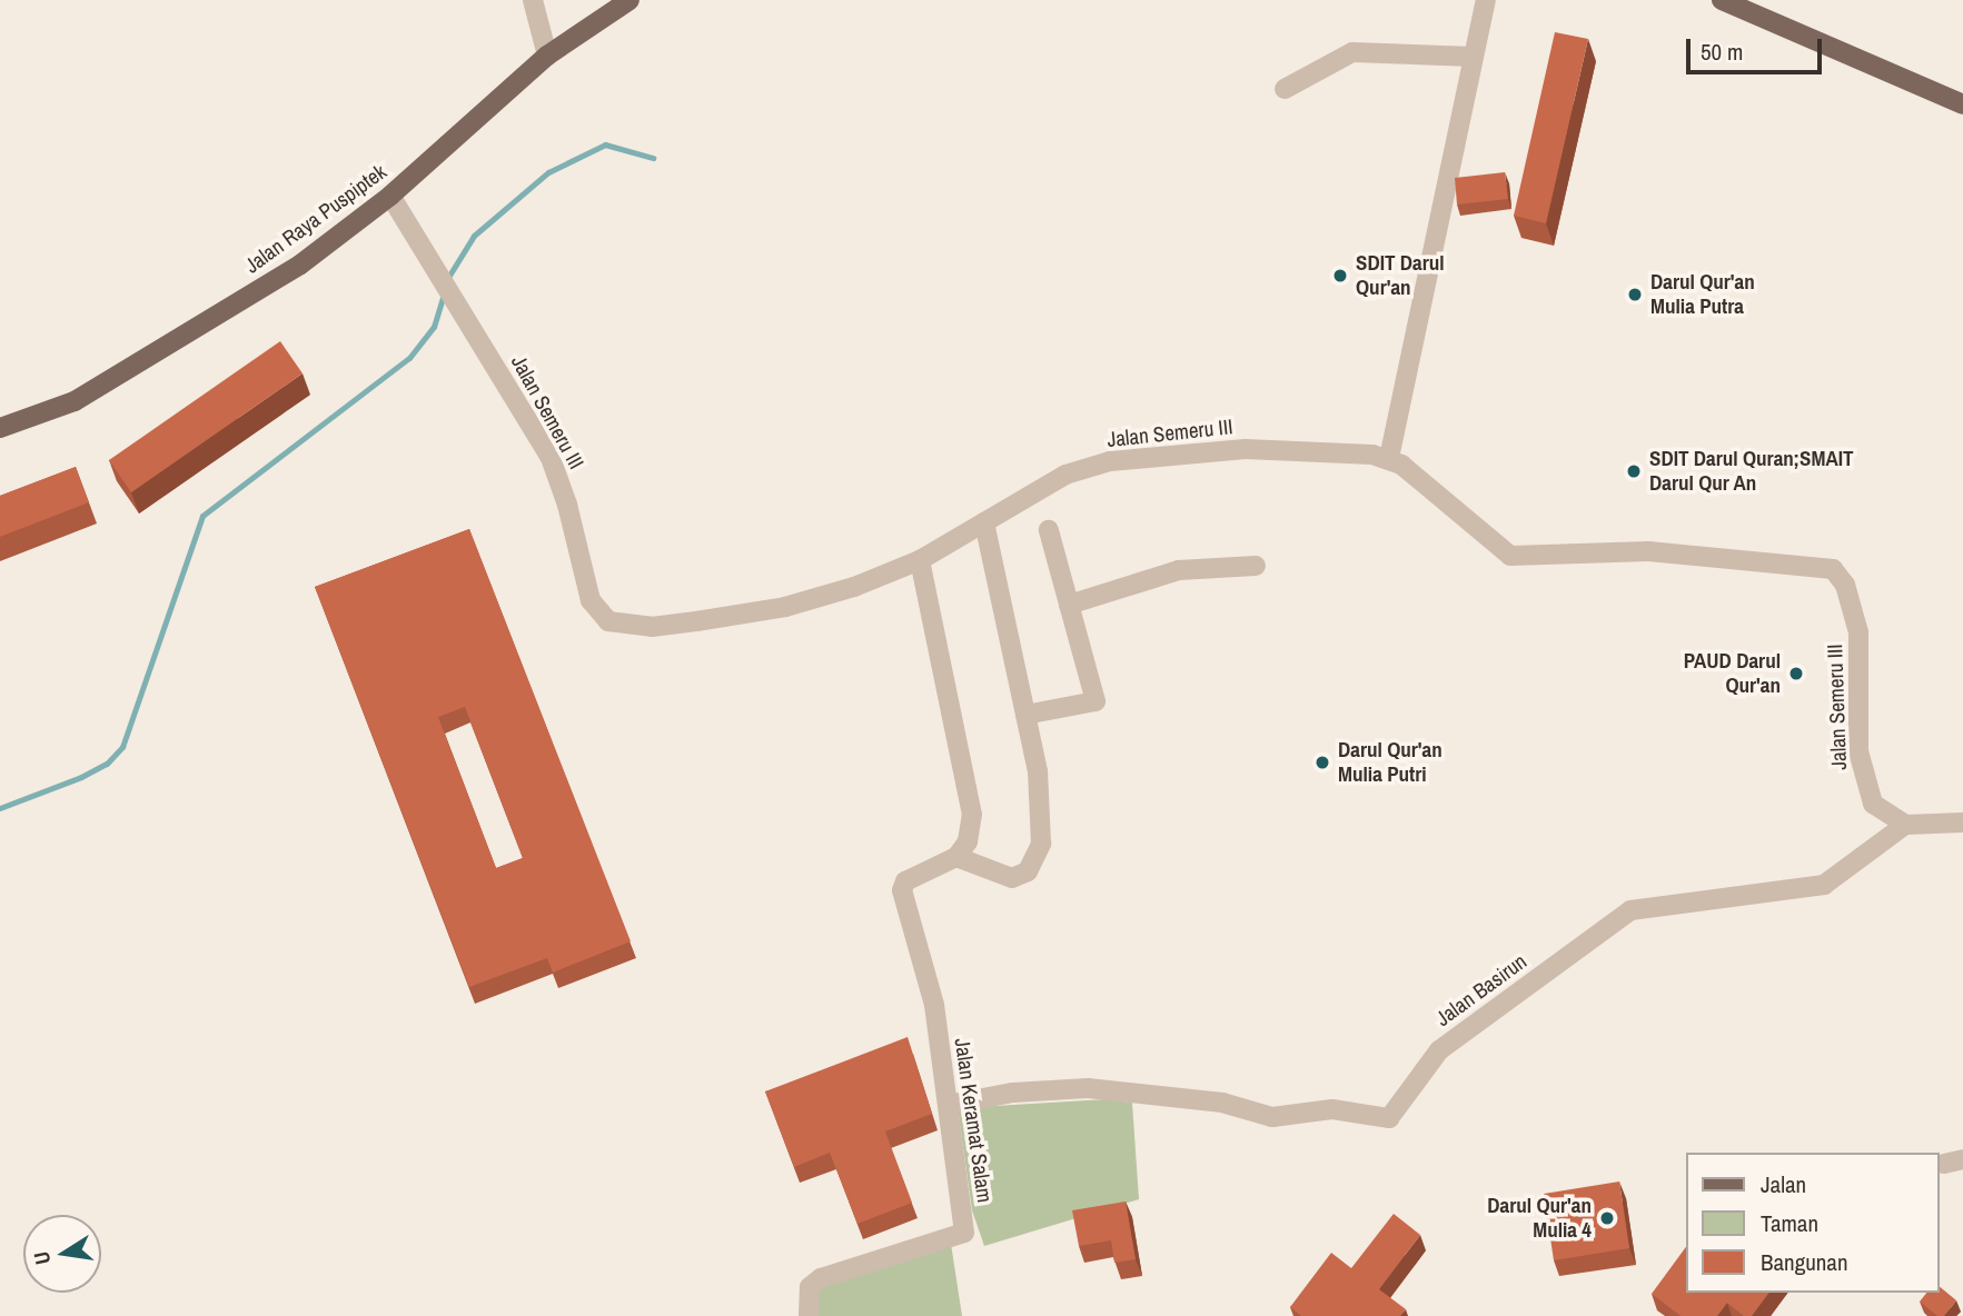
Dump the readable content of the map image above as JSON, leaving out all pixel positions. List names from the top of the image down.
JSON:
{
  "streets": {
    "main road": ["Jalan Raya Puspiptek"],
    "street": ["Jalan Semeru III", "Jalan Basirun", "Jalan Keramat Salam"]
  },
  "crossings": [
    ["Jalan Raya Puspiptek", "Jalan Semeru III"],
    ["Jalan Semeru III", "Jalan Basirun"],
    ["Jalan Basirun", "Jalan Keramat Salam"]
  ],
  "places": [
    "SDIT Darul Qur'an",
    "Darul Qur'an Mulia Putra",
    "SDIT Darul Quran;SMAIT Darul Qur An",
    "PAUD Darul Qur'an",
    "Darul Qur'an Mulia Putri",
    "Darul Qur'an Mulia 4"
  ],
  "legend": ["Jalan", "Taman", "Bangunan"],
  "scale_bar": "50 m",
  "north": "left"
}
